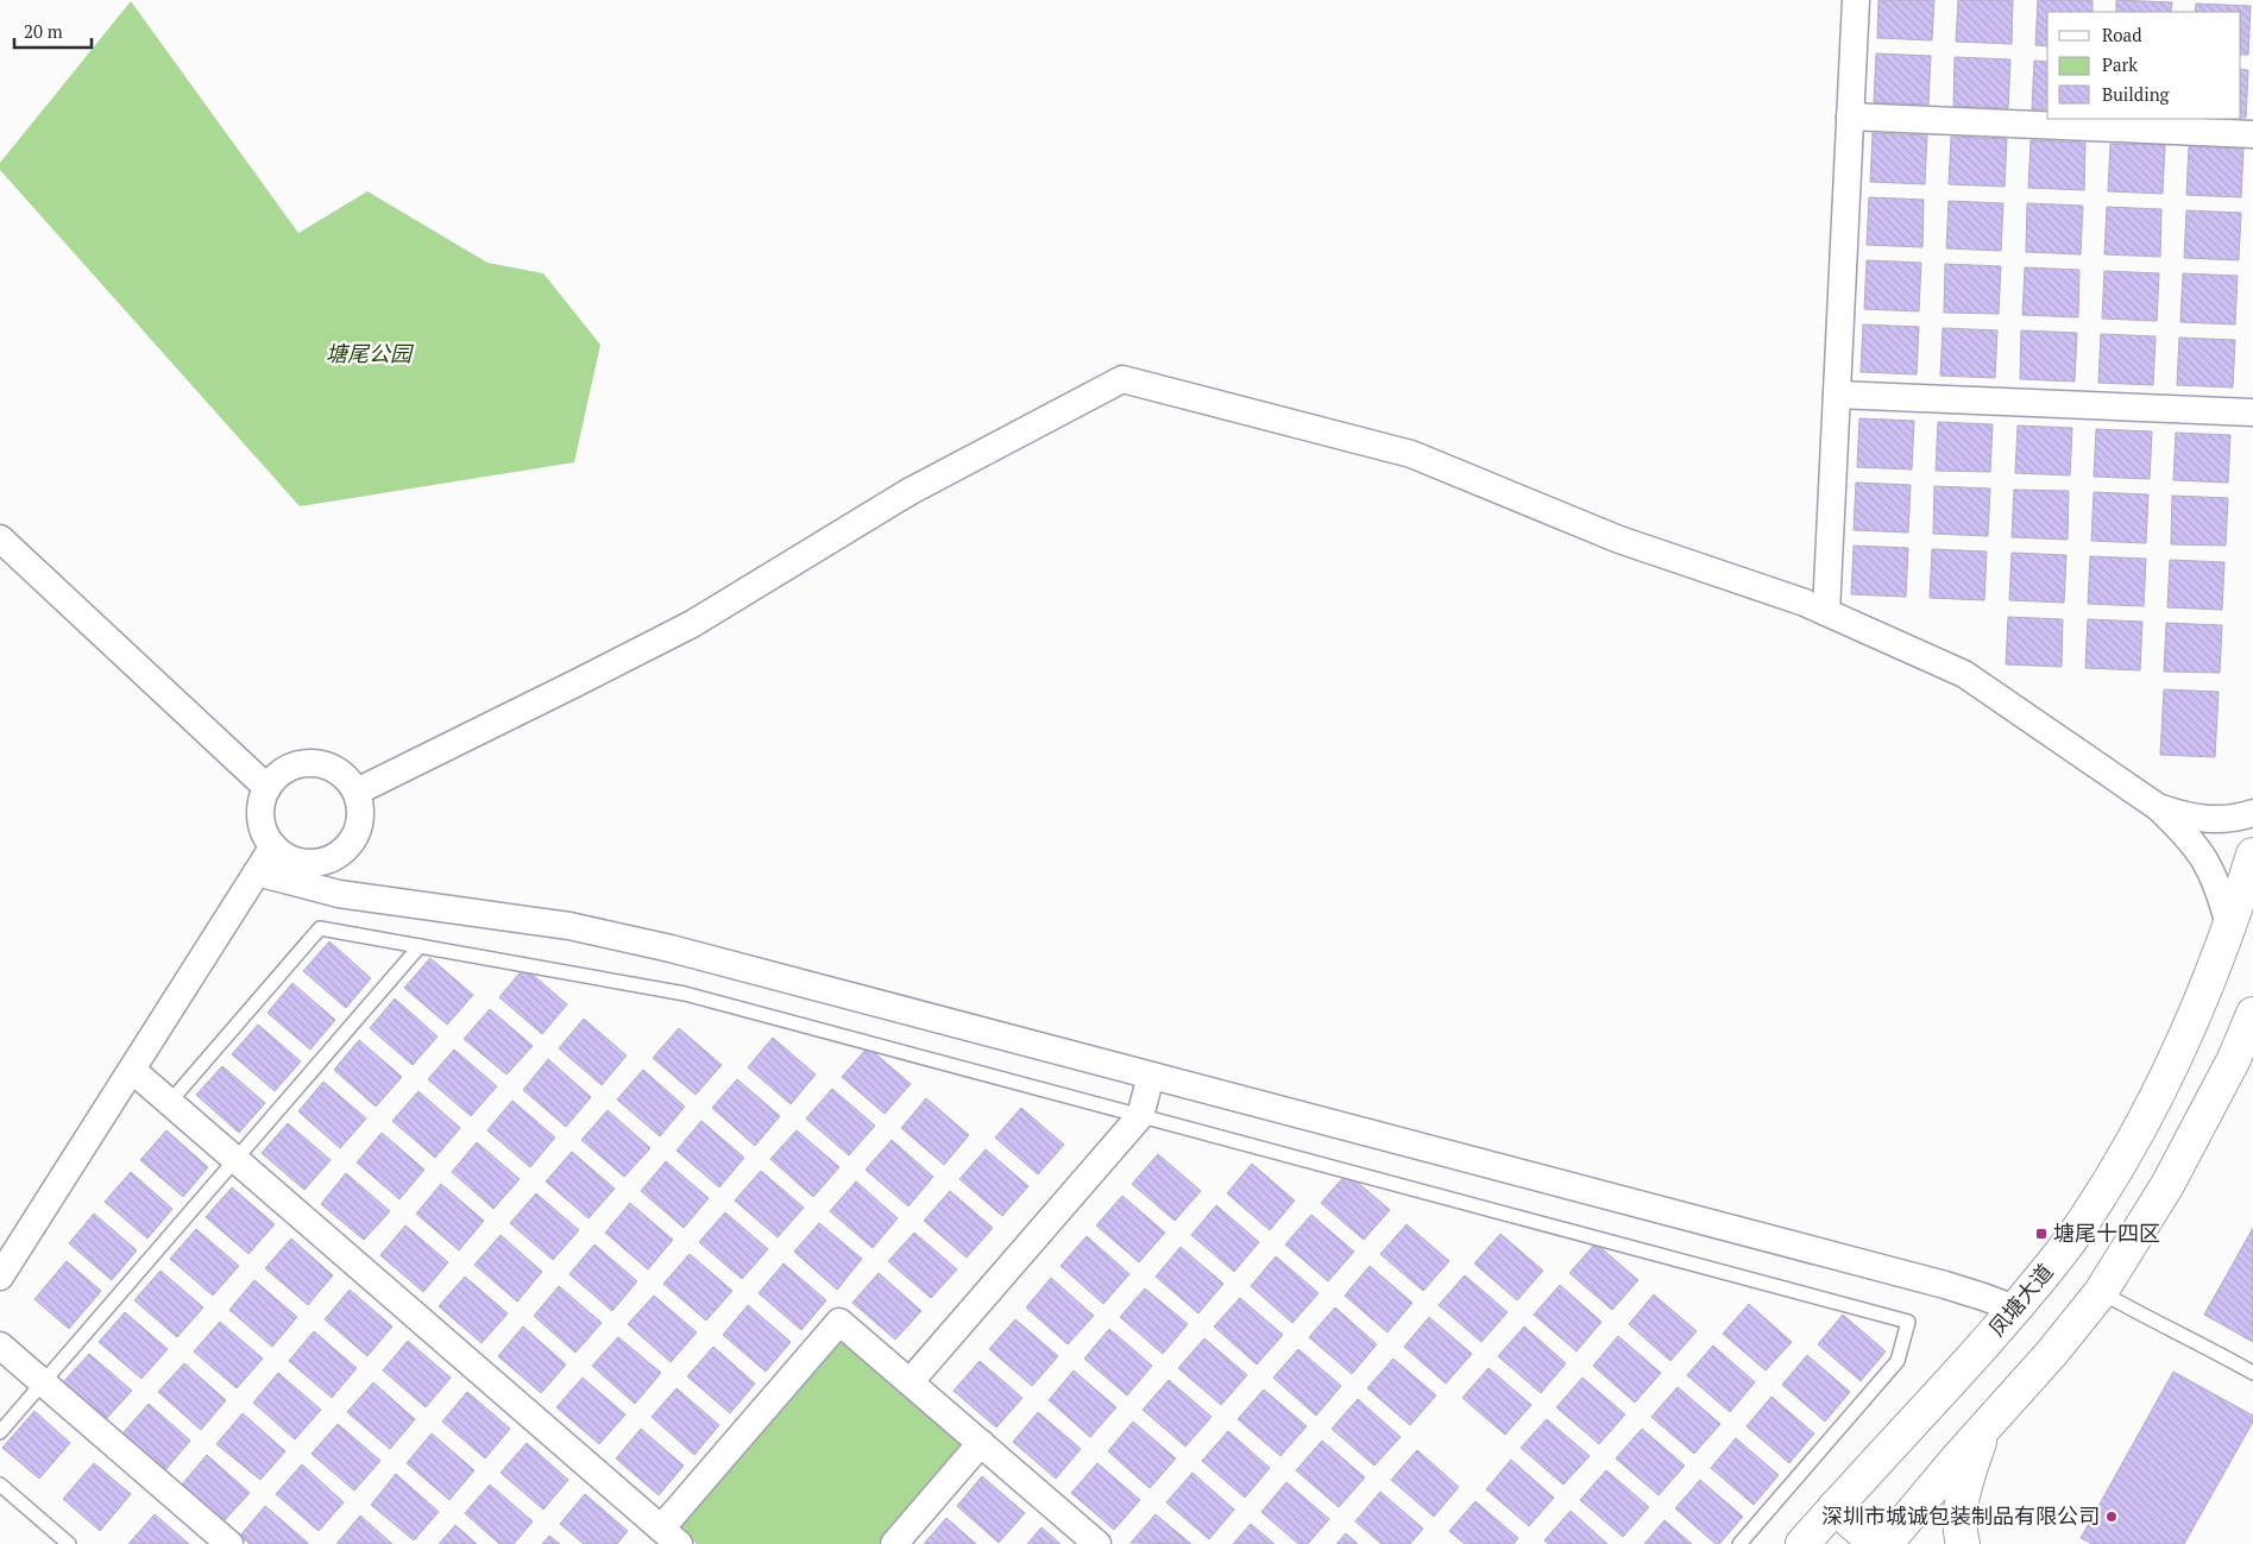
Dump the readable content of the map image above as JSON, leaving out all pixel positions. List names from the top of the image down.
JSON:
{
  "streets": {
    "main road": ["凤塘大道"]
  },
  "parks": ["塘尾公园"],
  "places": {
    "transit": ["塘尾十四区"],
    "other": ["深圳市城诚包装制品有限公司"]
  },
  "legend": ["Road", "Park", "Building"],
  "scale_bar": "20 m"
}
